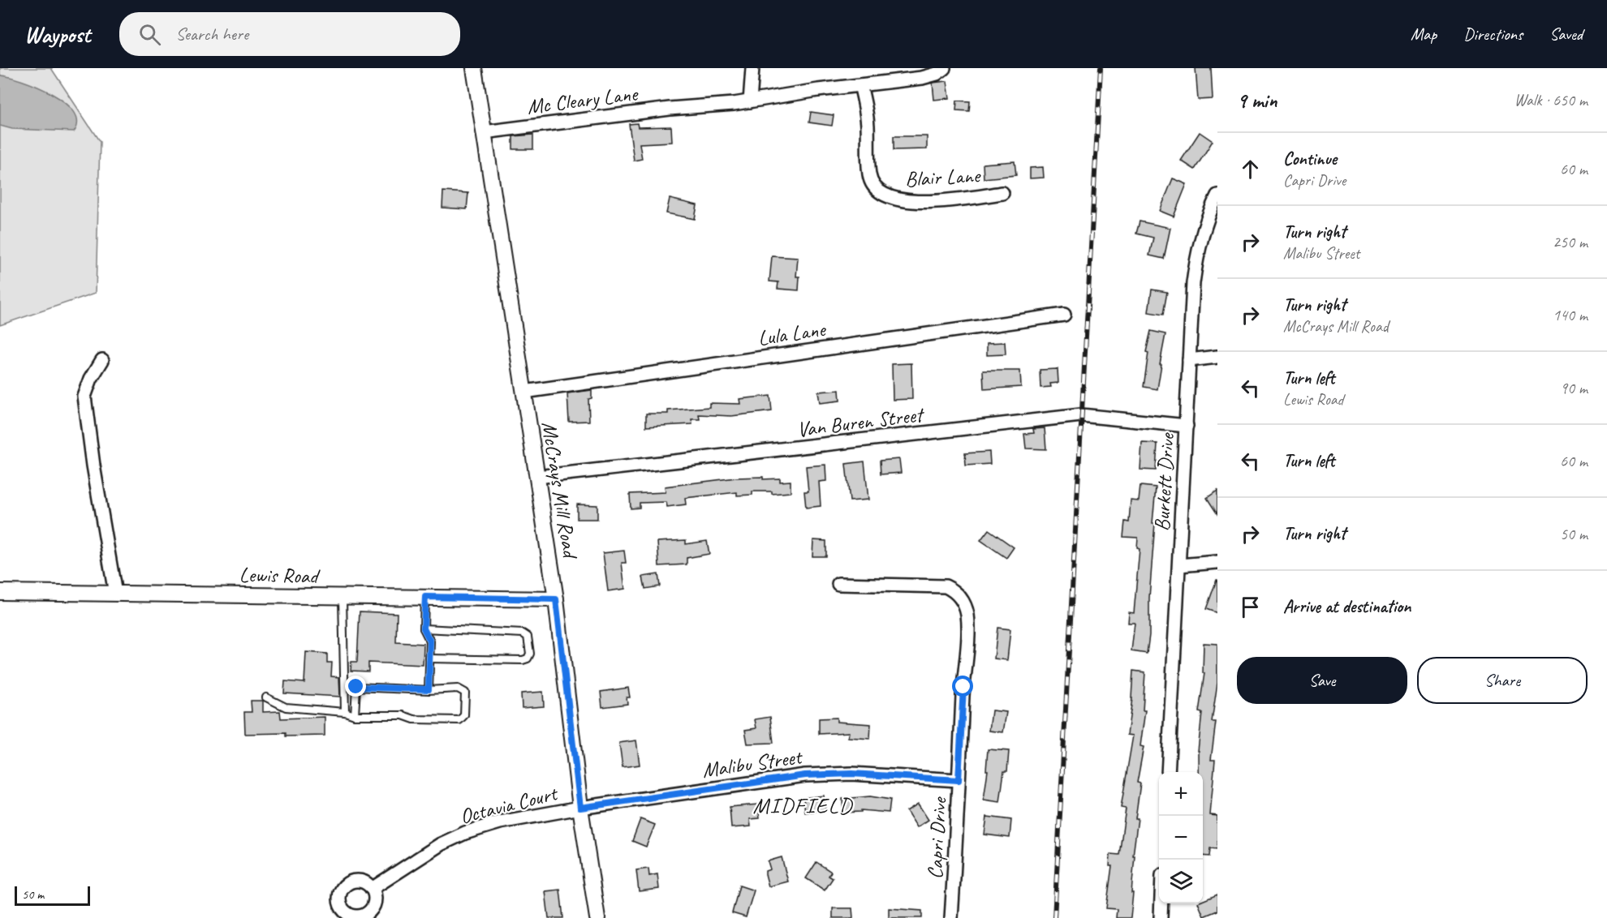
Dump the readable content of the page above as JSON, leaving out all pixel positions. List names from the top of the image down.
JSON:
{
  "streets": {
    "street": [
      "Mc Cleary Lane",
      "Blair Lane",
      "Lula Lane",
      "Van Buren Street",
      "Burkett Drive",
      "McCrays Mill Road",
      "Lewis Road",
      "Malibu Street",
      "Octavia Court",
      "Capri Drive"
    ]
  },
  "crossings": [
    ["Mc Cleary Lane", "Blair Lane"],
    ["Mc Cleary Lane", "McCrays Mill Road"],
    ["Lula Lane", "McCrays Mill Road"],
    ["Van Buren Street", "Burkett Drive"],
    ["Van Buren Street", "McCrays Mill Road"],
    ["McCrays Mill Road", "Lewis Road"],
    ["McCrays Mill Road", "Malibu Street"],
    ["McCrays Mill Road", "Octavia Court"],
    ["Malibu Street", "Octavia Court"],
    ["Malibu Street", "Capri Drive"]
  ],
  "districts": ["MIDFIELD"],
  "scale_bar": "50 m",
  "page": {
    "header": "Waypost",
    "search": "Search here",
    "nav": ["Map", "Directions", "Saved"],
    "heading": ["9 min", "Walk · 650 m"],
    "list": [
      ["Continue", "Capri Drive", "60 m"],
      ["Turn right", "Malibu Street", "250 m"],
      ["Turn right", "McCrays Mill Road", "140 m"],
      ["Turn left", "Lewis Road", "90 m"],
      ["Turn left", "60 m"],
      ["Turn right", "50 m"],
      "Arrive at destination"
    ],
    "buttons": ["Save", "Share"],
    "map_buttons": ["+", "−"],
    "scale": "50 m"
  }
}
